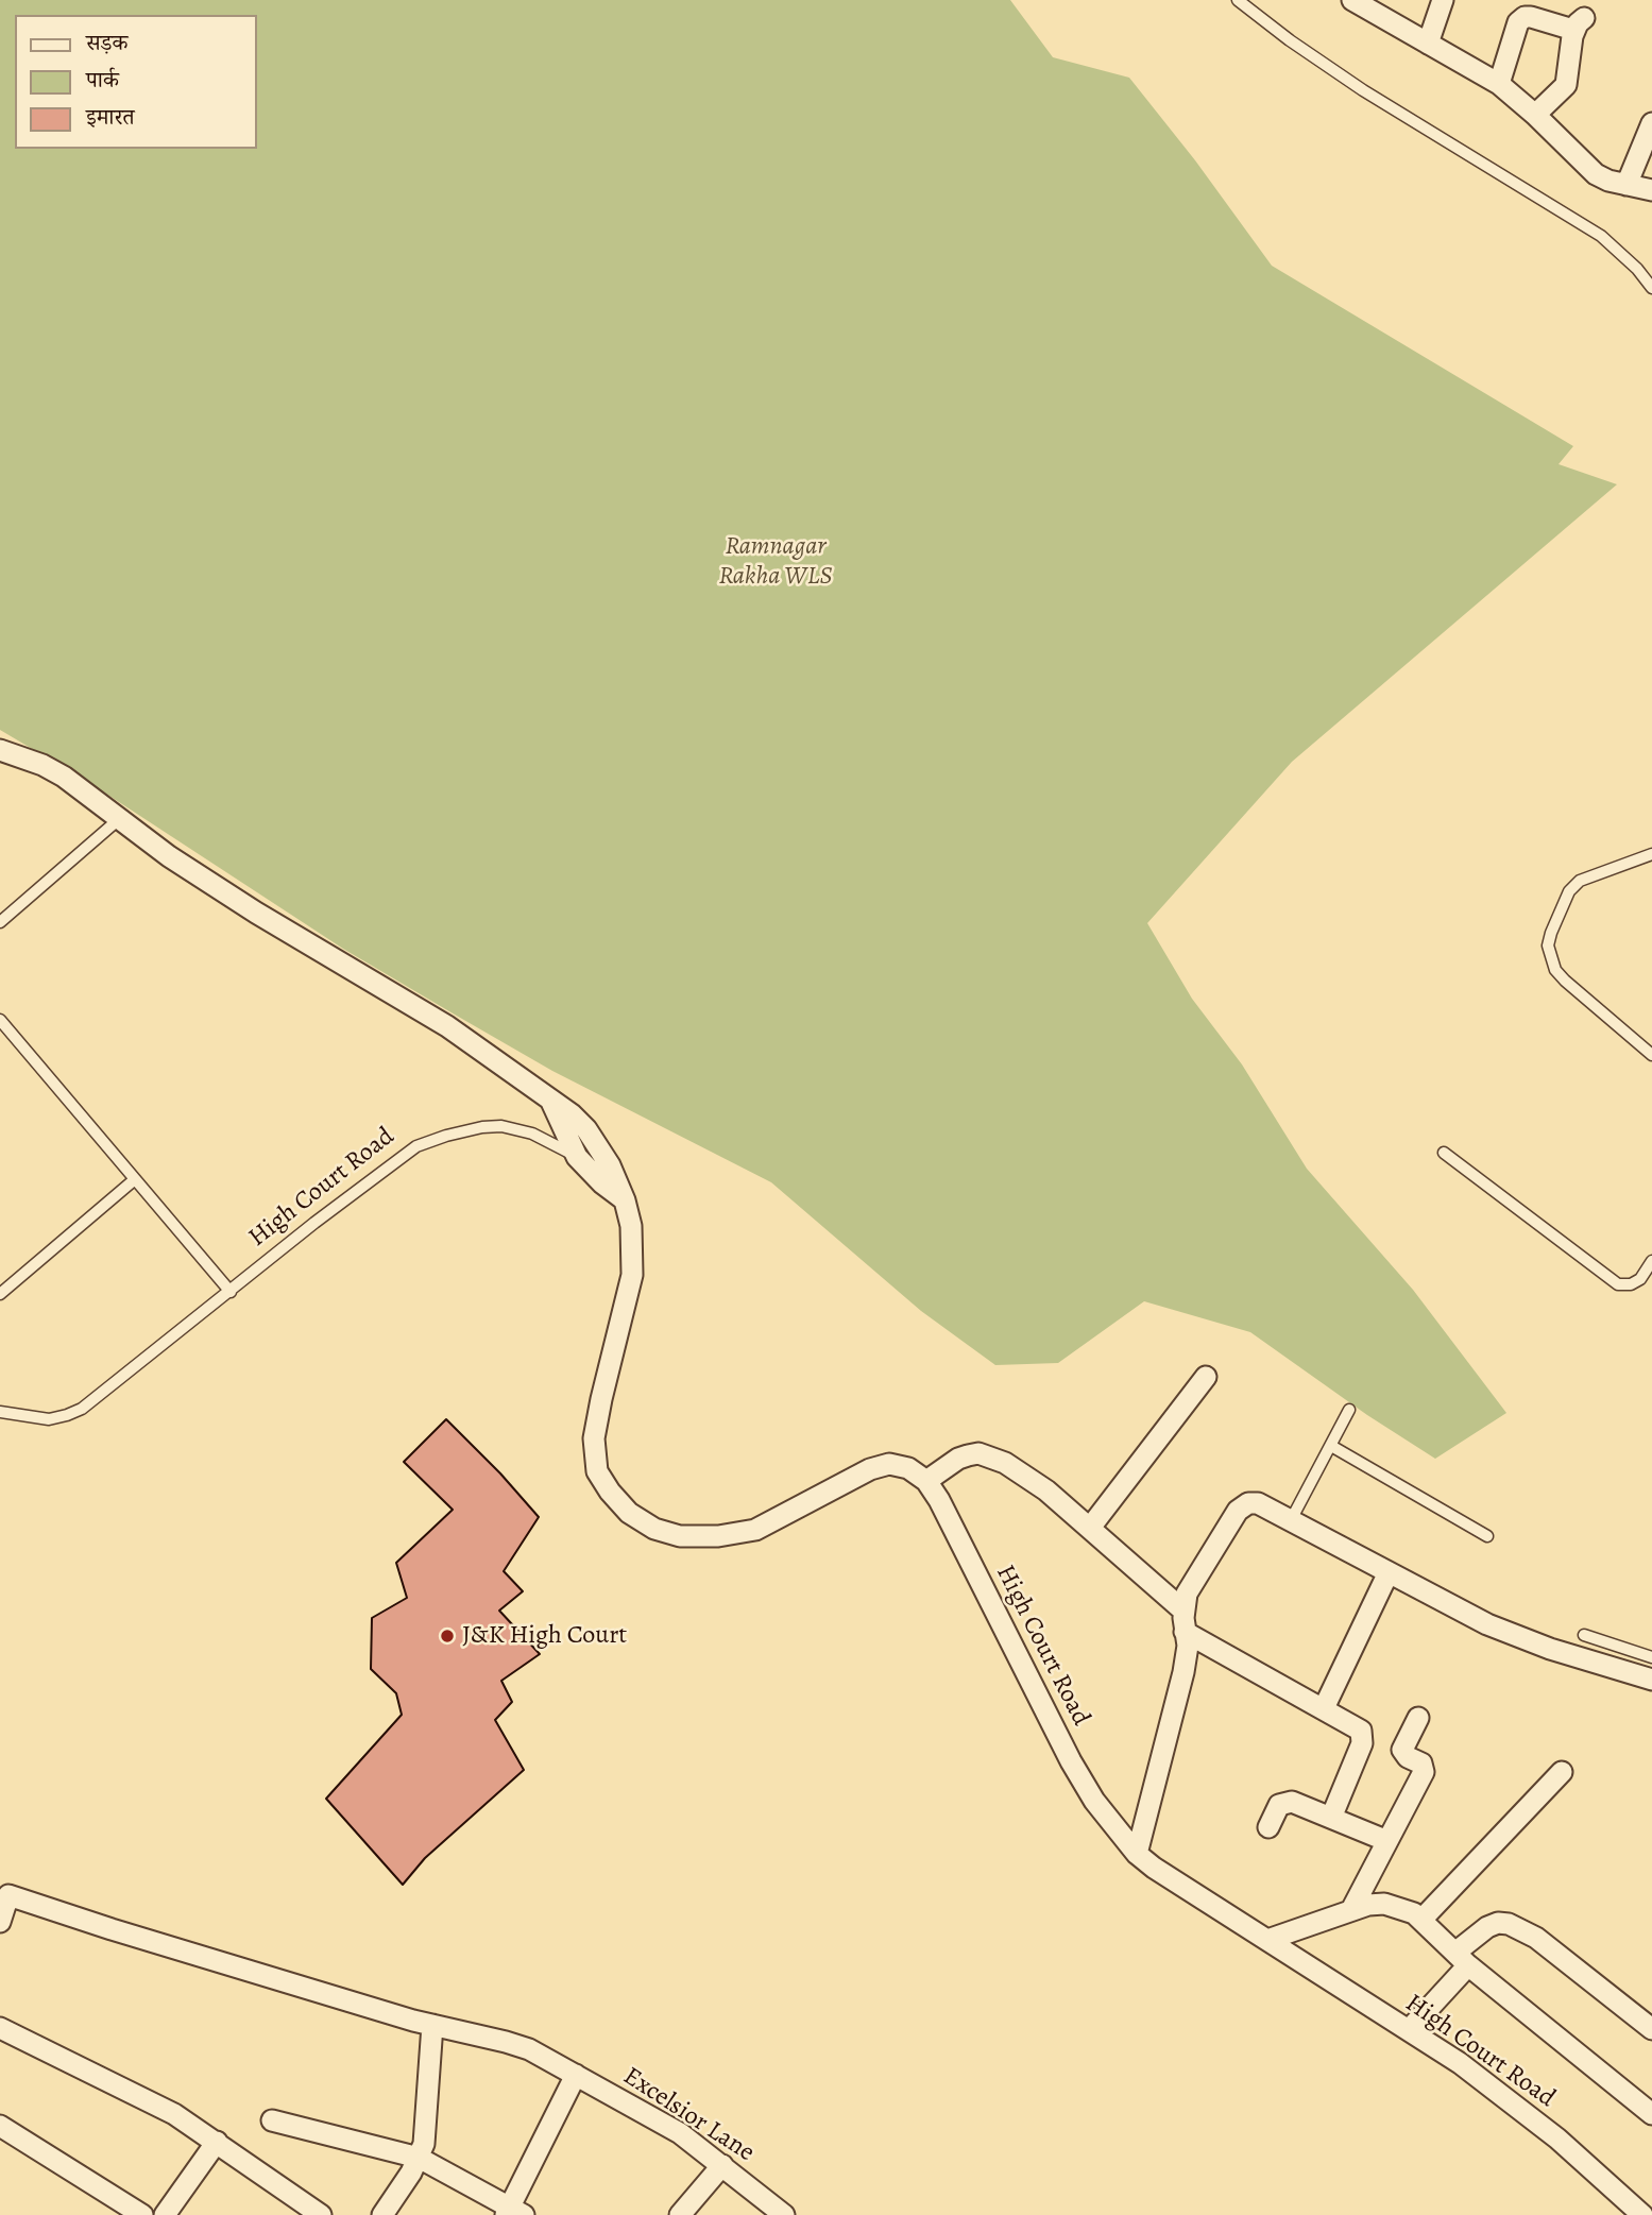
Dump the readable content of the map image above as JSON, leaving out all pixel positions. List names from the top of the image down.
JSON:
{
  "streets": {
    "street": ["High Court Road", "Excelsior Lane"]
  },
  "parks": ["Ramnagar Rakha WLS"],
  "places": ["J&K High Court"],
  "legend": ["सड़क", "पार्क", "इमारत"]
}
